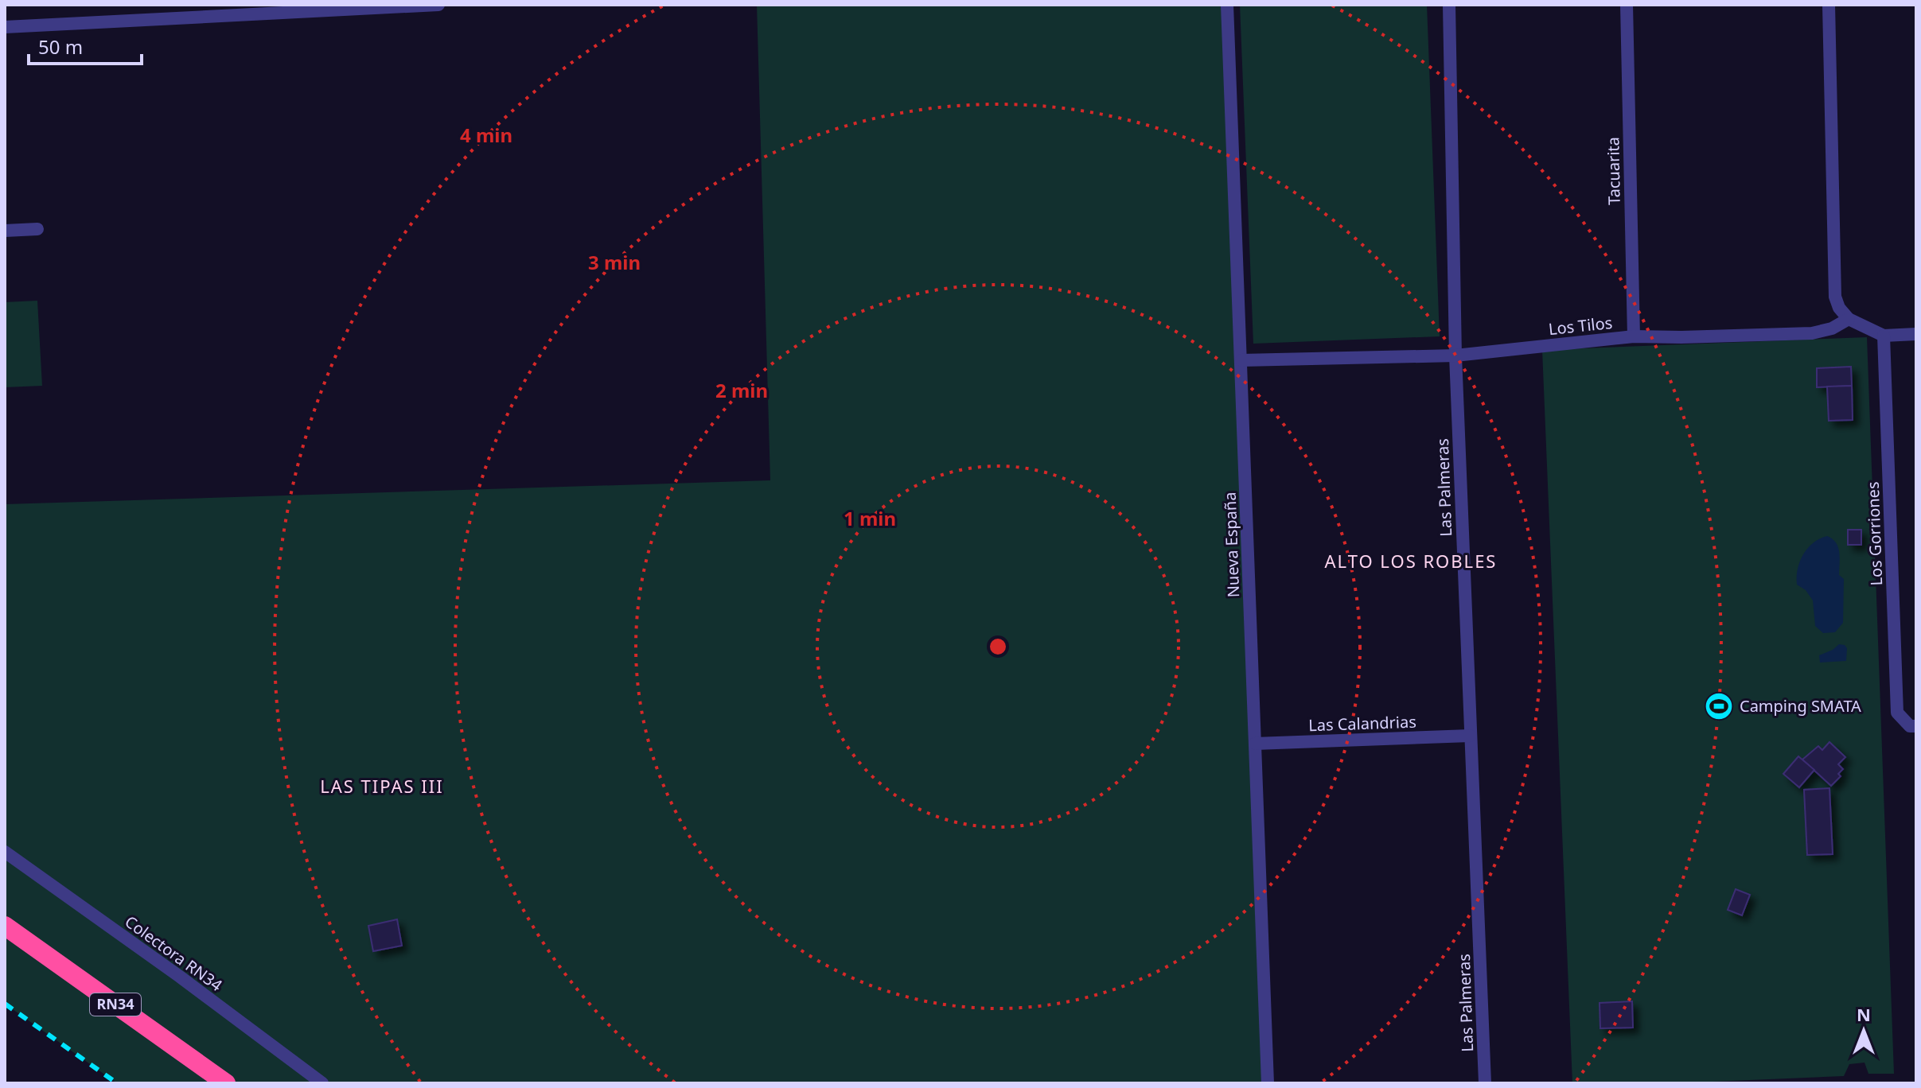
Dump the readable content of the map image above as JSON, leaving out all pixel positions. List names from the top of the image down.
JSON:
{
  "streets": {
    "highway": ["RN34"],
    "street": [
      "Tacuarita",
      "Los Tilos",
      "Las Palmeras",
      "Los Gorriones",
      "Nueva España",
      "Las Calandrias",
      "Colectora RN34"
    ]
  },
  "crossings": [
    ["Tacuarita", "Los Tilos"],
    ["Los Tilos", "Las Palmeras"],
    ["Los Tilos", "Nueva España"],
    ["Las Palmeras", "Las Calandrias"],
    ["Nueva España", "Las Calandrias"]
  ],
  "districts": ["ALTO LOS ROBLES", "LAS TIPAS III"],
  "places": {
    "sports": ["Camping SMATA"]
  },
  "scale_bar": "50 m",
  "north": "top",
  "rings": [
    "4 min",
    "3 min",
    "2 min",
    "1 min"
  ]
}
